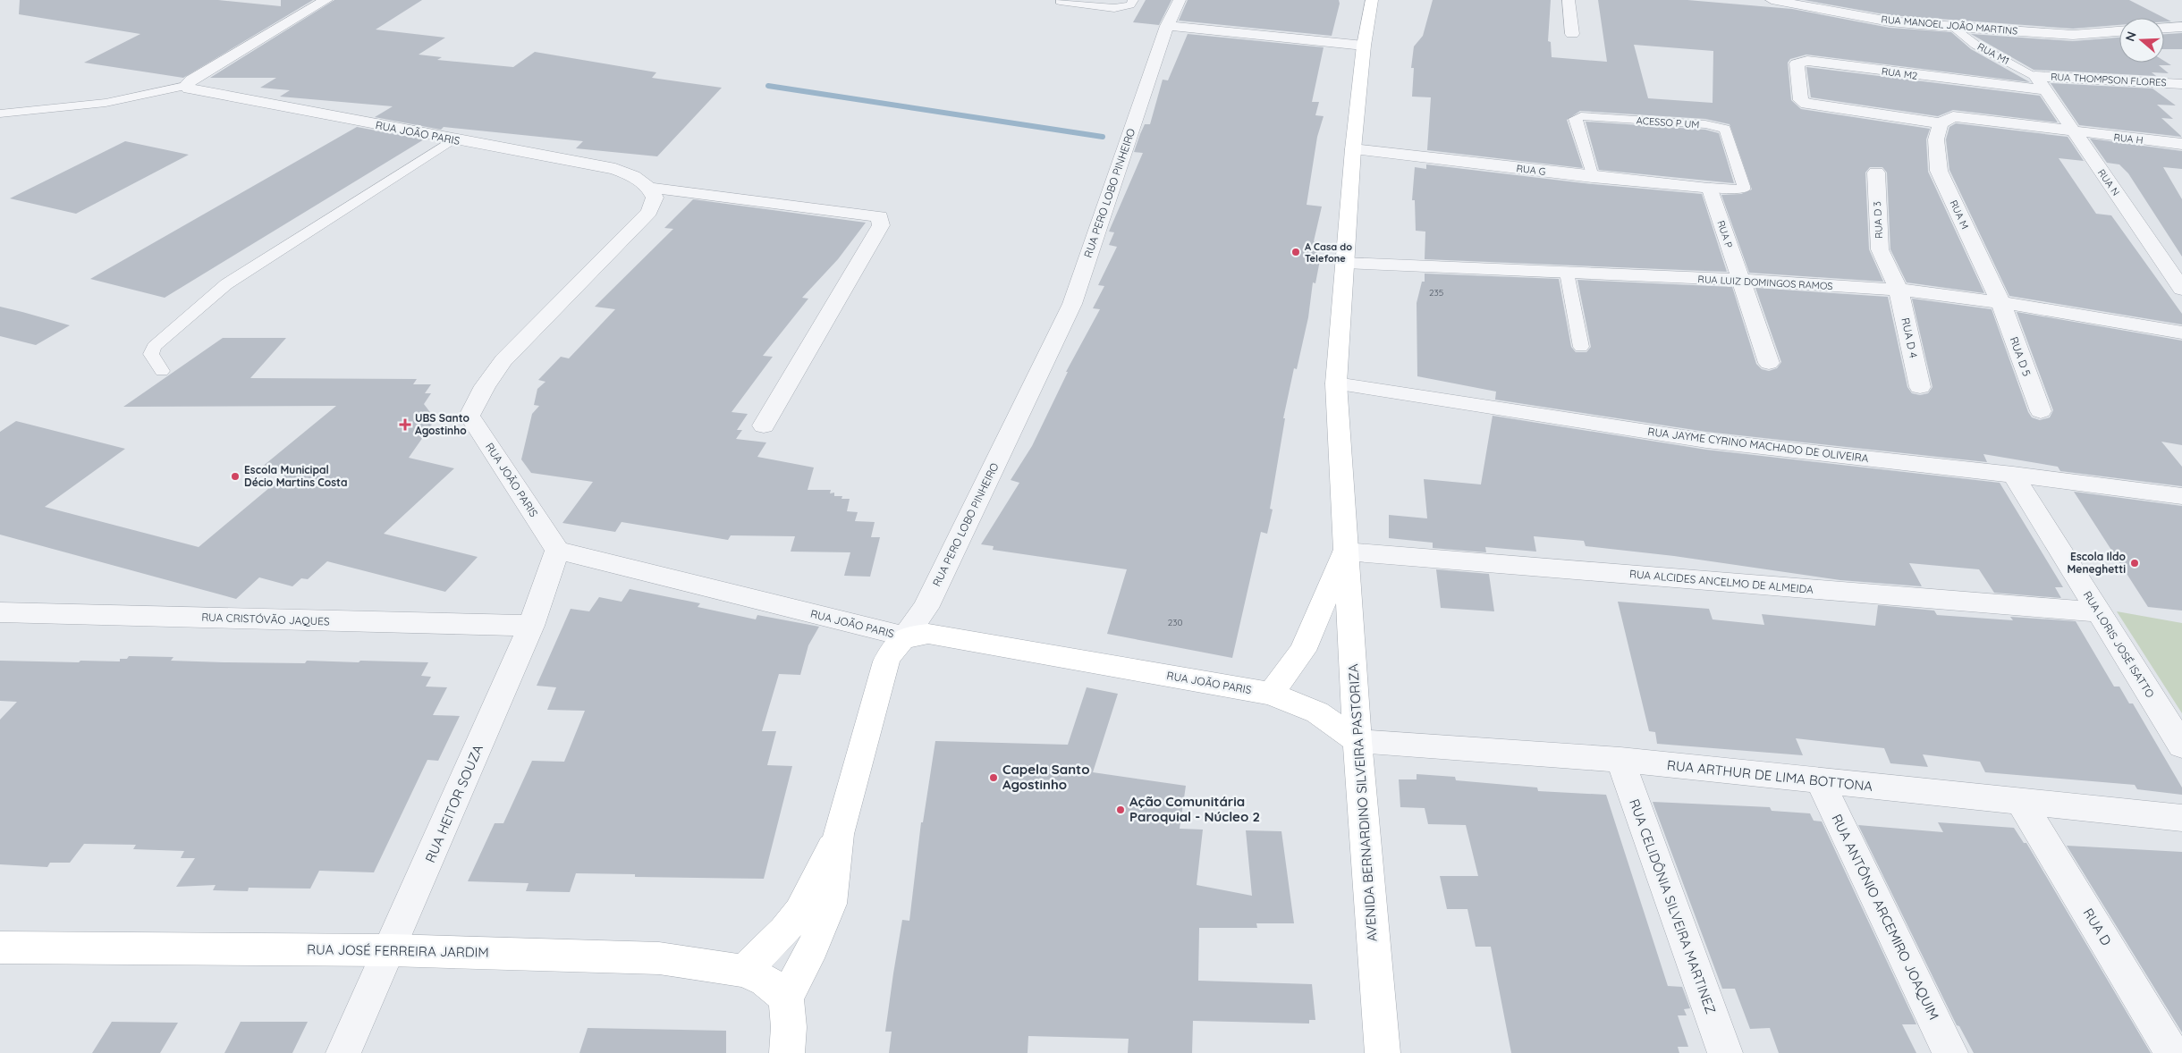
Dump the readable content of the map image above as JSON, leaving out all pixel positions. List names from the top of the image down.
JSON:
{
  "streets": {
    "main road": [
      "RUA JOÃO PARIS",
      "RUA PERO LOBO PINHEIRO",
      "AVENIDA BERNARDINO SILVEIRA PASTORIZA",
      "RUA JOSÉ FERREIRA JARDIM"
    ],
    "street": [
      "RUA MANOEL JOÃO MARTINS",
      "RUA M2",
      "RUA THOMPSON FLORES",
      "RUA H",
      "RUA G",
      "RUA N",
      "RUA M",
      "RUA D 3",
      "RUA P",
      "RUA LUIZ DOMINGOS RAMOS",
      "RUA D 4",
      "RUA D 5",
      "RUA JAYME CYRINO MACHADO DE OLIVEIRA",
      "RUA ALCIDES ANCELMO DE ALMEIDA",
      "RUA CRISTÓVÃO JAQUES",
      "RUA LORIS JOSÉ ISATTO",
      "RUA ARTHUR DE LIMA BOTTONA",
      "RUA HEITOR SOUZA",
      "RUA CELIDÔNIA SILVEIRA MARTINEZ",
      "RUA ANTÔNIO ARCEMIRO JOAQUIM",
      "RUA D"
    ],
    "lane": ["RUA M1", "ACESSO P UM"]
  },
  "crossings": [
    ["RUA MANOEL JOÃO MARTINS", "RUA M1"],
    ["RUA M1", "RUA THOMPSON FLORES"],
    ["RUA M1", "RUA N"],
    ["RUA M2", "RUA N"],
    ["RUA M2", "RUA M"],
    ["RUA THOMPSON FLORES", "RUA N"],
    ["ACESSO P UM", "RUA G"],
    ["ACESSO P UM", "RUA P"],
    ["RUA JOÃO PARIS", "RUA PERO LOBO PINHEIRO"],
    ["RUA JOÃO PARIS", "RUA ARTHUR DE LIMA BOTTONA"],
    ["RUA JOÃO PARIS", "AVENIDA BERNARDINO SILVEIRA PASTORIZA"],
    ["RUA JOÃO PARIS", "RUA HEITOR SOUZA"],
    ["RUA H", "RUA N"],
    ["RUA G", "RUA P"],
    ["RUA G", "AVENIDA BERNARDINO SILVEIRA PASTORIZA"],
    ["RUA PERO LOBO PINHEIRO", "RUA JOSÉ FERREIRA JARDIM"],
    ["RUA M", "RUA LUIZ DOMINGOS RAMOS"],
    ["RUA M", "RUA D 5"],
    ["RUA D 3", "RUA LUIZ DOMINGOS RAMOS"],
    ["RUA D 3", "RUA D 4"],
    ["RUA P", "RUA LUIZ DOMINGOS RAMOS"],
    ["RUA LUIZ DOMINGOS RAMOS", "RUA D 4"],
    ["RUA LUIZ DOMINGOS RAMOS", "RUA D 5"],
    ["RUA LUIZ DOMINGOS RAMOS", "AVENIDA BERNARDINO SILVEIRA PASTORIZA"],
    ["RUA JAYME CYRINO MACHADO DE OLIVEIRA", "RUA LORIS JOSÉ ISATTO"],
    ["RUA JAYME CYRINO MACHADO DE OLIVEIRA", "AVENIDA BERNARDINO SILVEIRA PASTORIZA"],
    ["RUA ALCIDES ANCELMO DE ALMEIDA", "RUA LORIS JOSÉ ISATTO"],
    ["RUA ALCIDES ANCELMO DE ALMEIDA", "AVENIDA BERNARDINO SILVEIRA PASTORIZA"],
    ["RUA CRISTÓVÃO JAQUES", "RUA HEITOR SOUZA"],
    ["RUA ARTHUR DE LIMA BOTTONA", "AVENIDA BERNARDINO SILVEIRA PASTORIZA"],
    ["RUA ARTHUR DE LIMA BOTTONA", "RUA CELIDÔNIA SILVEIRA MARTINEZ"],
    ["RUA ARTHUR DE LIMA BOTTONA", "RUA ANTÔNIO ARCEMIRO JOAQUIM"],
    ["RUA ARTHUR DE LIMA BOTTONA", "RUA D"],
    ["RUA HEITOR SOUZA", "RUA JOSÉ FERREIRA JARDIM"]
  ],
  "places": {
    "other": [
      "A Casa do Telefone",
      "Escola Municipal Décio Martins Costa",
      "Escola Ildo Meneghetti",
      "Capela Santo Agostinho",
      "Ação Comunitária Paroquial - Núcleo 2"
    ],
    "health": ["UBS Santo Agostinho"]
  },
  "house_numbers": ["235", "230"],
  "north": "left"
}
